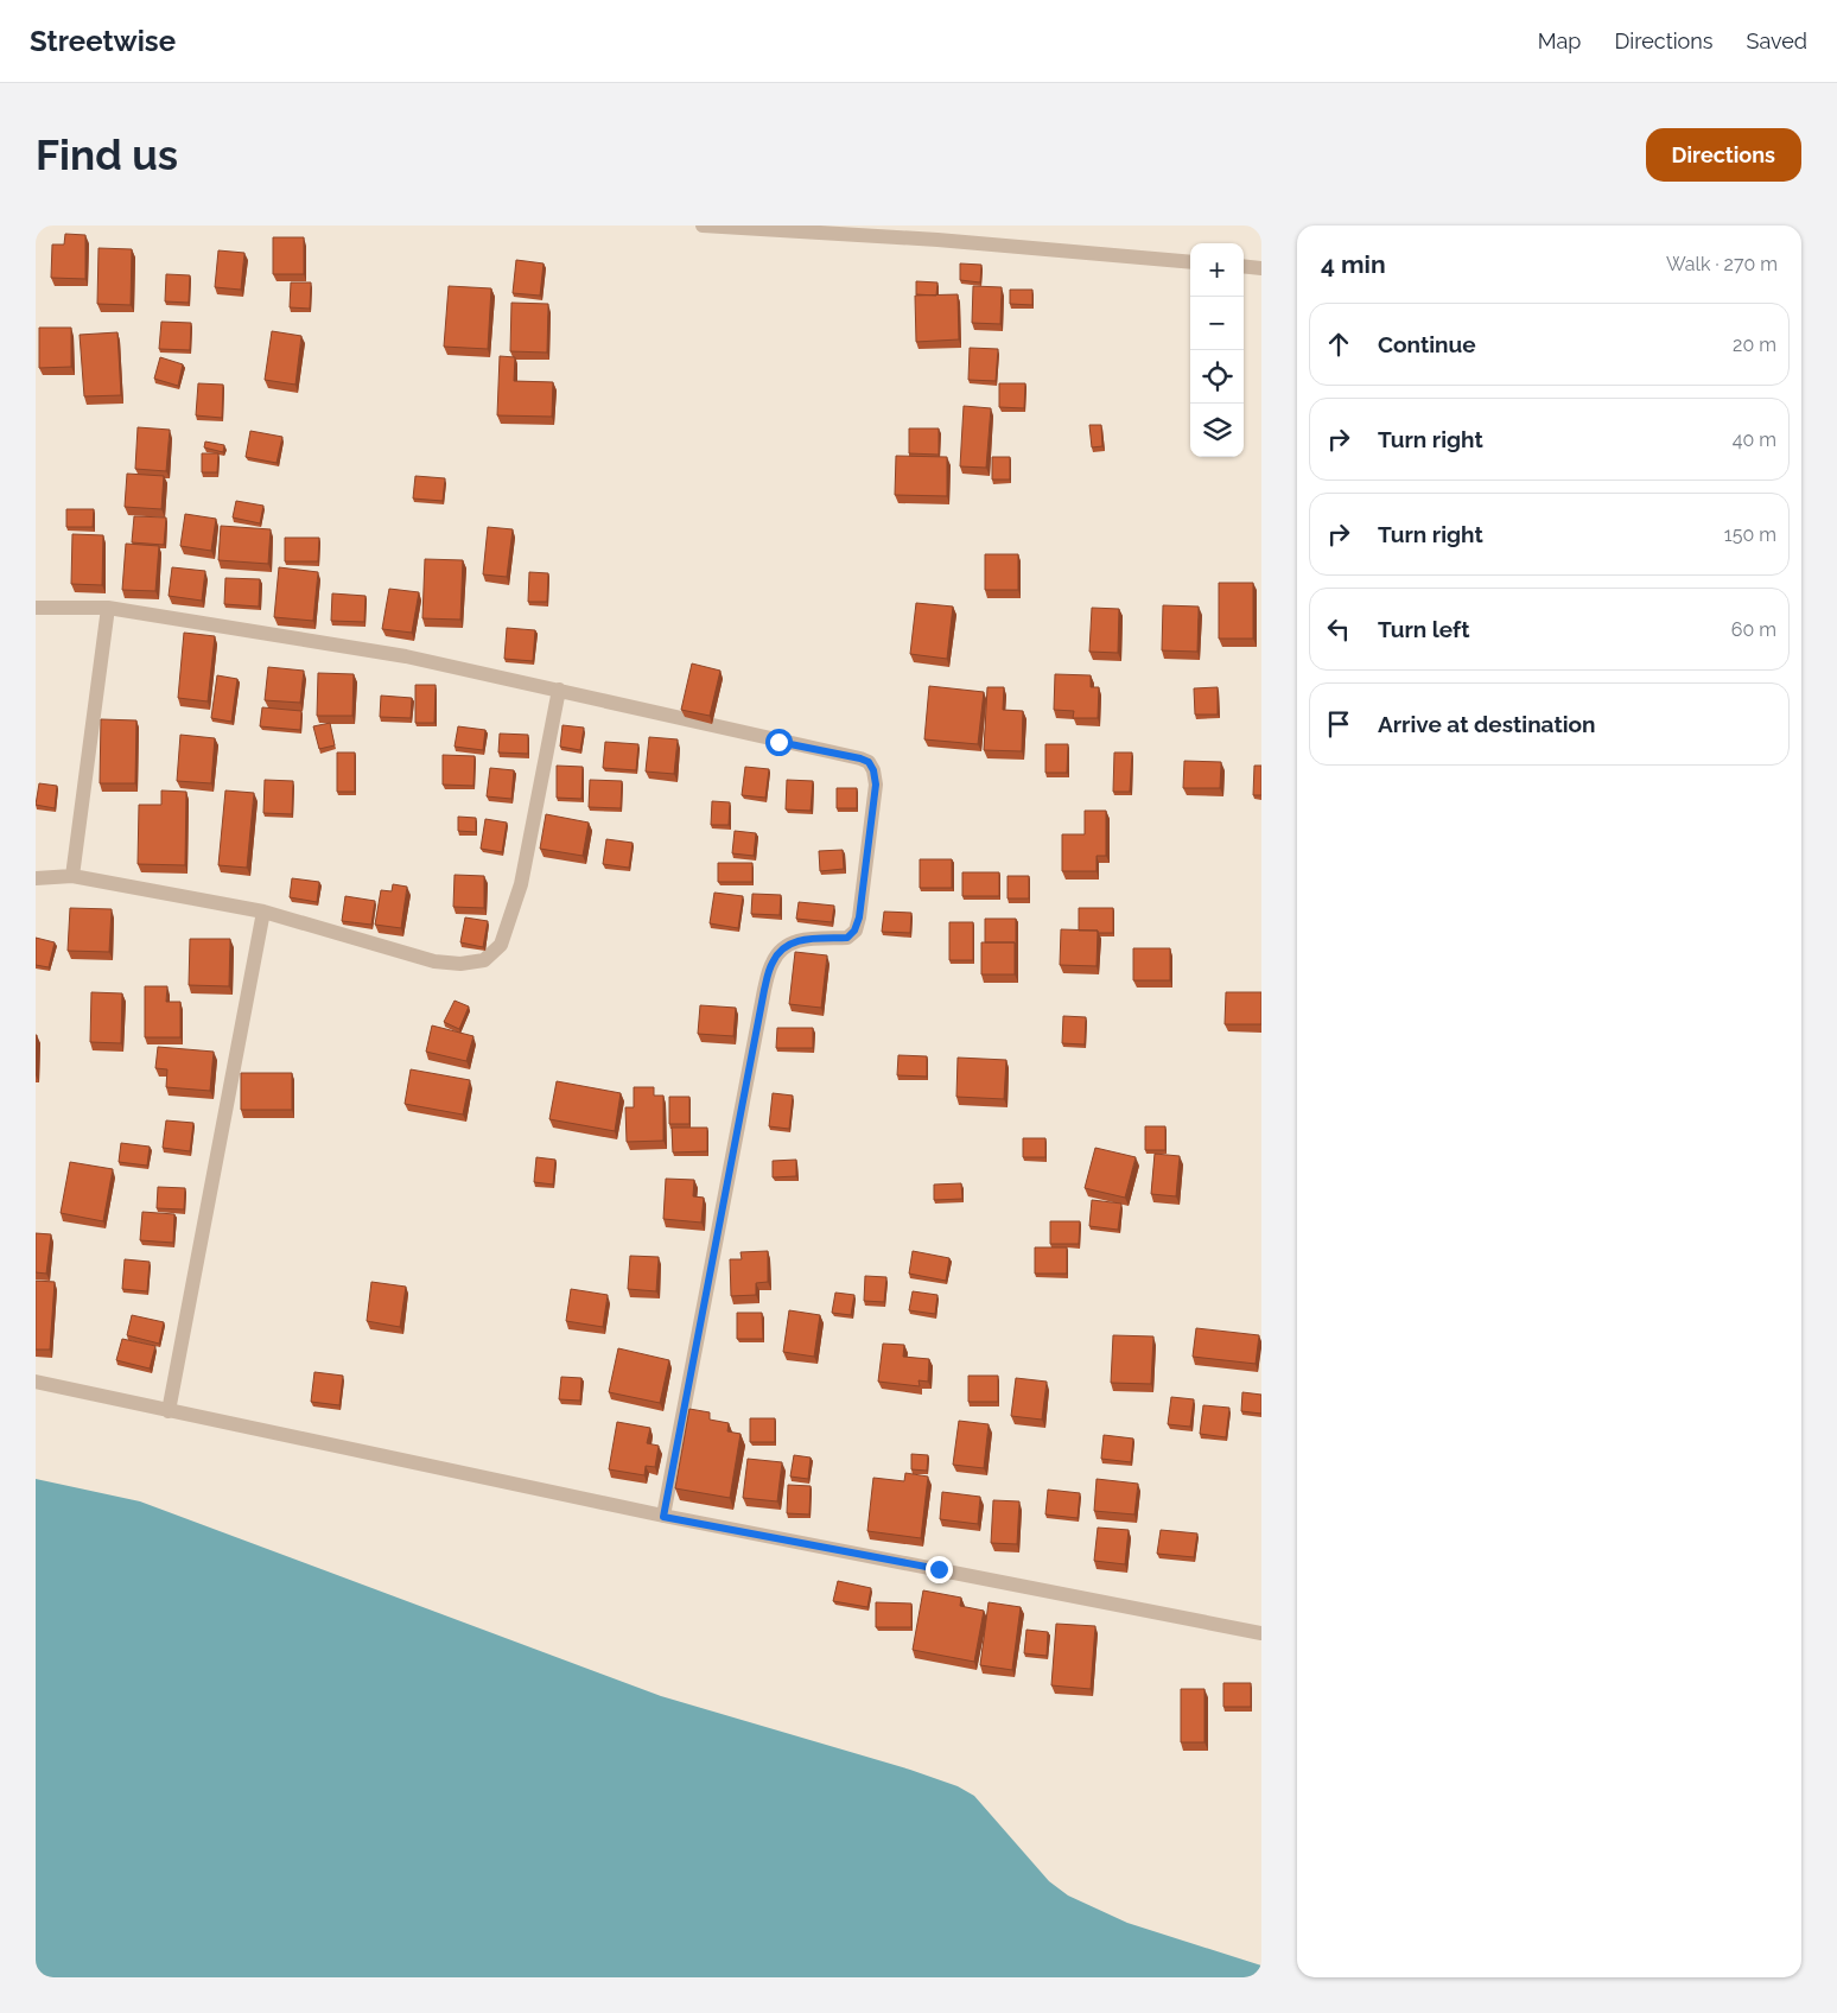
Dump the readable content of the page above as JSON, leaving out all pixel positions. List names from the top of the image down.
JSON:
{
  "page": {
    "header": "Streetwise",
    "nav": ["Map", "Directions", "Saved"],
    "buttons": "Directions",
    "title": "Find us",
    "heading": ["4 min", "Walk · 270 m"],
    "map_buttons": ["+", "−"],
    "list": [
      ["Continue", "20 m"],
      ["Turn right", "40 m"],
      ["Turn right", "150 m"],
      ["Turn left", "60 m"],
      "Arrive at destination"
    ]
  }
}
